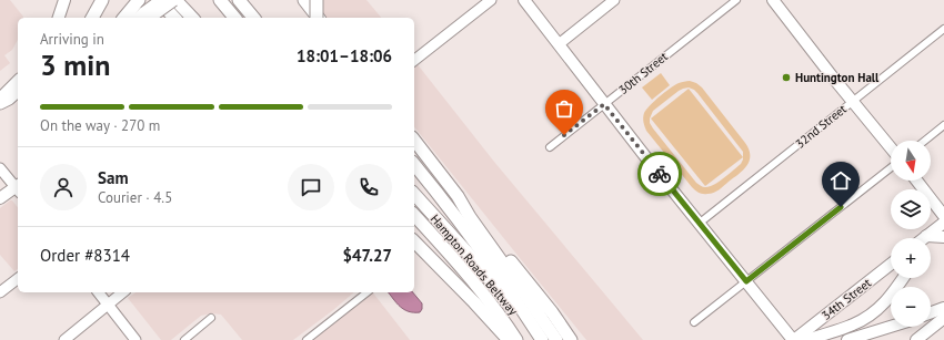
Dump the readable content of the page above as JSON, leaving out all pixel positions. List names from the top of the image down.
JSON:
{
  "streets": {
    "highway": ["Hampton Roads Beltway"],
    "main road": ["34th Street"],
    "street": ["30th Street", "32nd Street"]
  },
  "places": ["Huntington Hall"],
  "north": "bottom",
  "page": {
    "heading": ["3 min", "Arriving in", "18:01–18:06"],
    "panel": [
      "Sam",
      "Courier · 4.5",
      "Order #8314",
      "$47.27"
    ],
    "bar": "On the way · 270 m",
    "map_buttons": ["+", "−"]
  }
}
